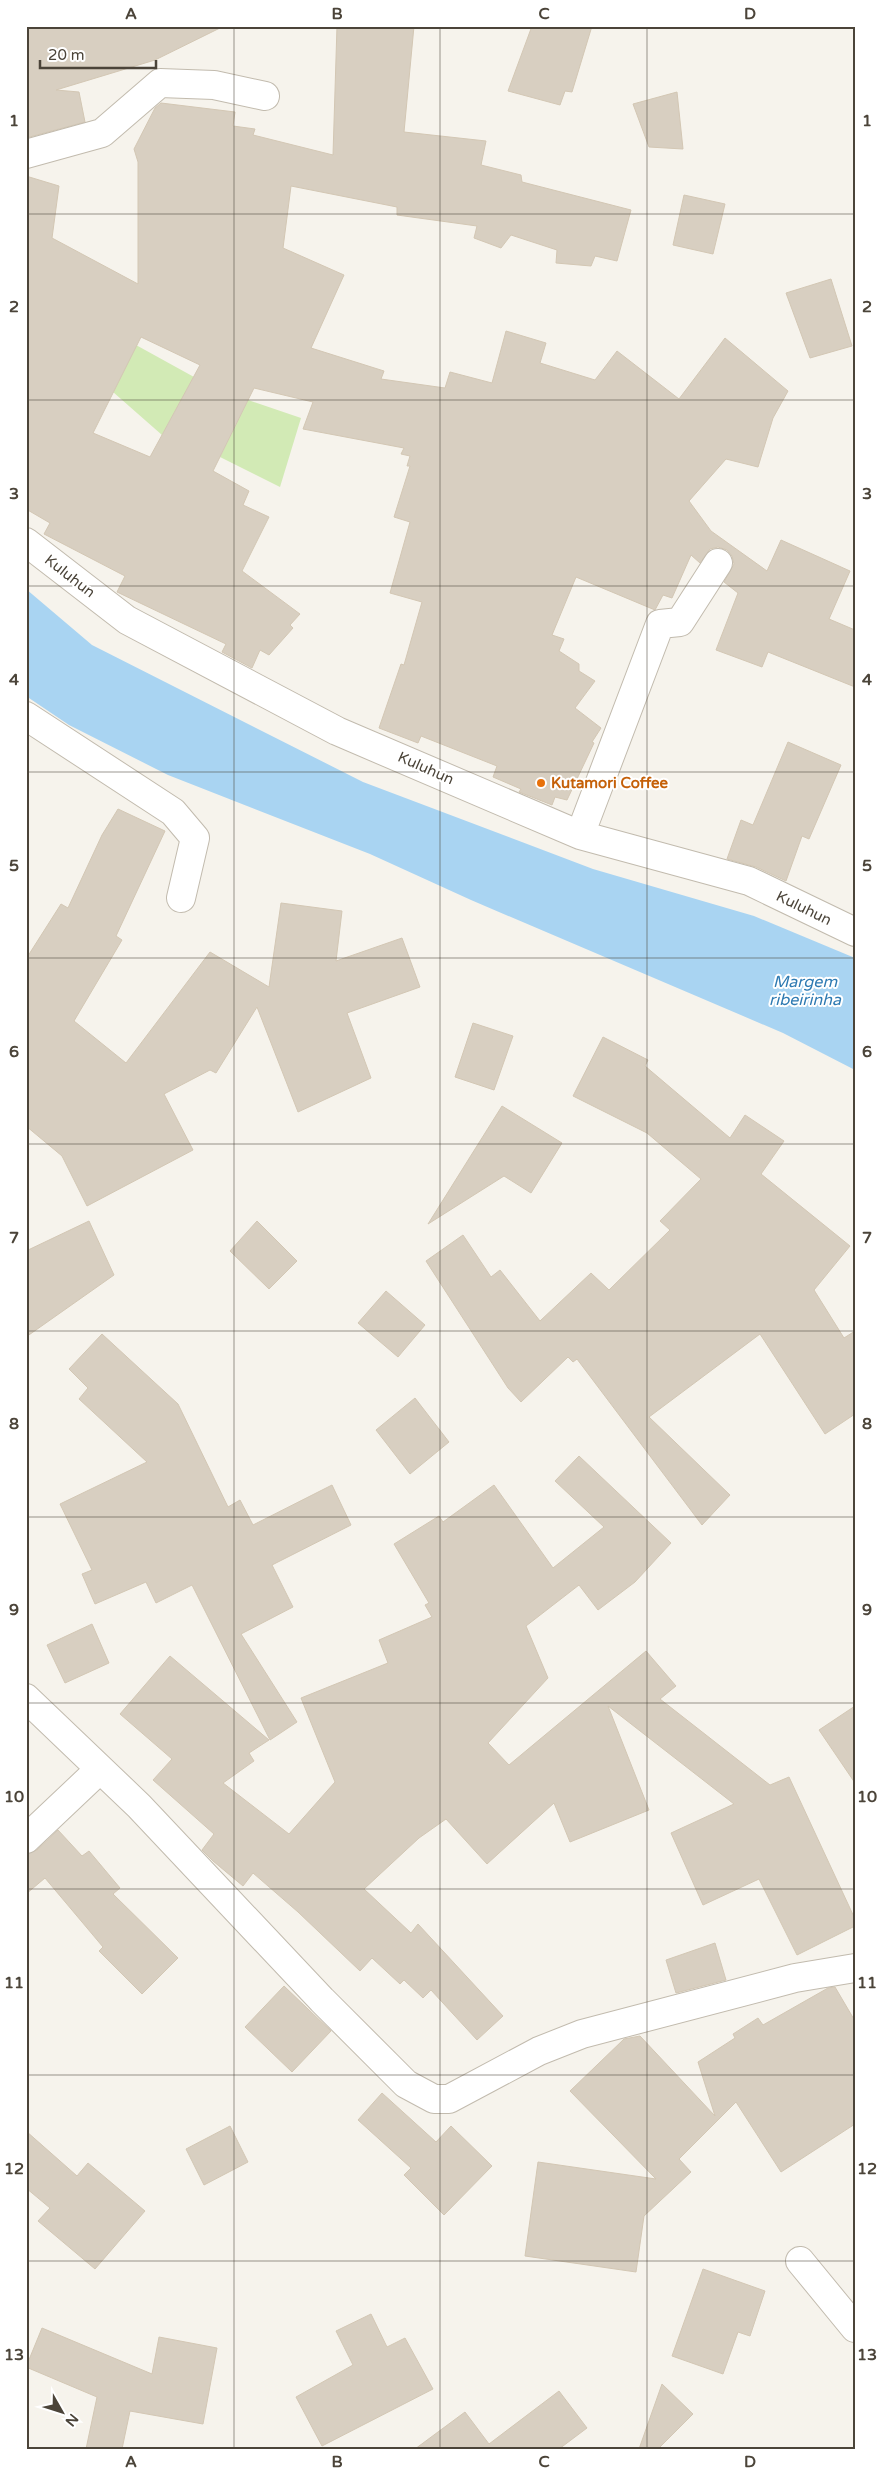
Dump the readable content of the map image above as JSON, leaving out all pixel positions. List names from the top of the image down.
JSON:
{
  "streets": {
    "street": ["Kuluhun"]
  },
  "water": ["Margem ribeirinha"],
  "places": ["Kutamori Coffee"],
  "scale_bar": "20 m",
  "north": "bottom right",
  "grid": {
    "columns": [
      "A",
      "B",
      "C",
      "D"
    ],
    "rows": [
      "1",
      "2",
      "3",
      "4",
      "5",
      "6",
      "7",
      "8",
      "9",
      "10",
      "11",
      "12",
      "13"
    ]
  }
}
